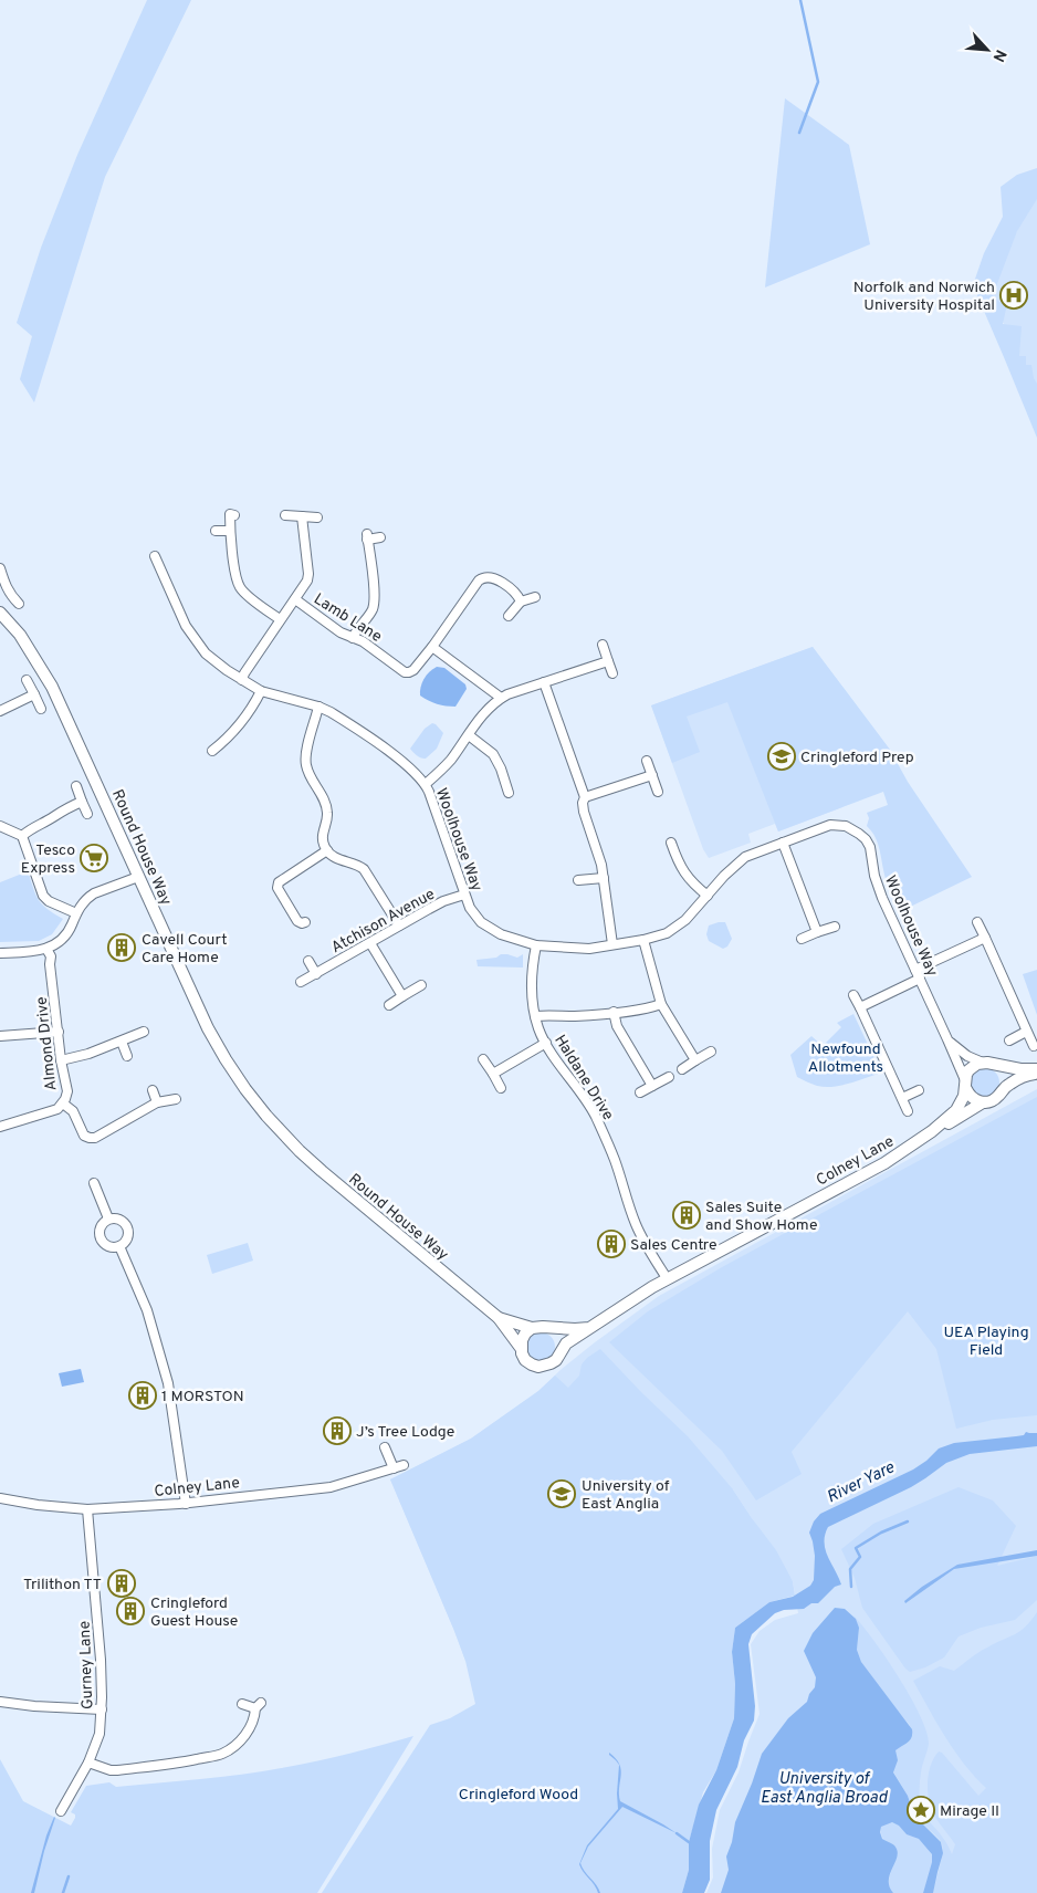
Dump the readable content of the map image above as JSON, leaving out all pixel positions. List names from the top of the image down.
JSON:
{
  "streets": {
    "street": [
      "Lamb Lane",
      "Woolhouse Way",
      "Round House Way",
      "Atchison Avenue",
      "Almond Drive",
      "Haldane Drive",
      "Colney Lane",
      "Gurney Lane"
    ]
  },
  "crossings": [
    ["Lamb Lane", "Woolhouse Way"],
    ["Woolhouse Way", "Atchison Avenue"],
    ["Woolhouse Way", "Haldane Drive"],
    ["Woolhouse Way", "Colney Lane"],
    ["Round House Way", "Colney Lane"],
    ["Haldane Drive", "Colney Lane"],
    ["Colney Lane", "Gurney Lane"]
  ],
  "water": ["River Yare", "University of East Anglia Broad"],
  "parks": ["Newfound Allotments", "UEA Playing Field", "Cringleford Wood"],
  "places": {
    "hospital": ["Norfolk and Norwich University Hospital"],
    "school or university": ["Cringleford Prep", "University of East Anglia"],
    "supermarket": ["Tesco Express"],
    "building": [
      "Cavell Court Care Home",
      "Sales Suite and Show Home",
      "Sales Centre",
      "1 MORSTON",
      "J’s Tree Lodge",
      "Trilithon TT",
      "Cringleford Guest House"
    ],
    "place": ["Mirage II"]
  },
  "north": "bottom right"
}
